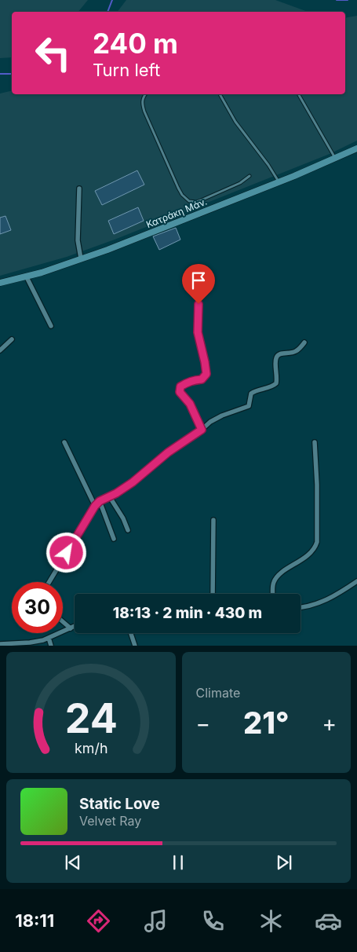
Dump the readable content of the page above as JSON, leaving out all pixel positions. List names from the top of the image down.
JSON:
{
  "streets": {
    "street": ["Κατράκη Μάν."]
  },
  "page": {
    "turn": ["240 m", "Turn left"],
    "limit": "30",
    "trip": "18:13 · 2 min · 430 m",
    "tile": "Climate",
    "heat": ["−", "21°", "+"],
    "song": ["Static Love", "Velvet Ray"],
    "tabs": "18:11",
    "gauge": ["24", "km/h"]
  }
}
